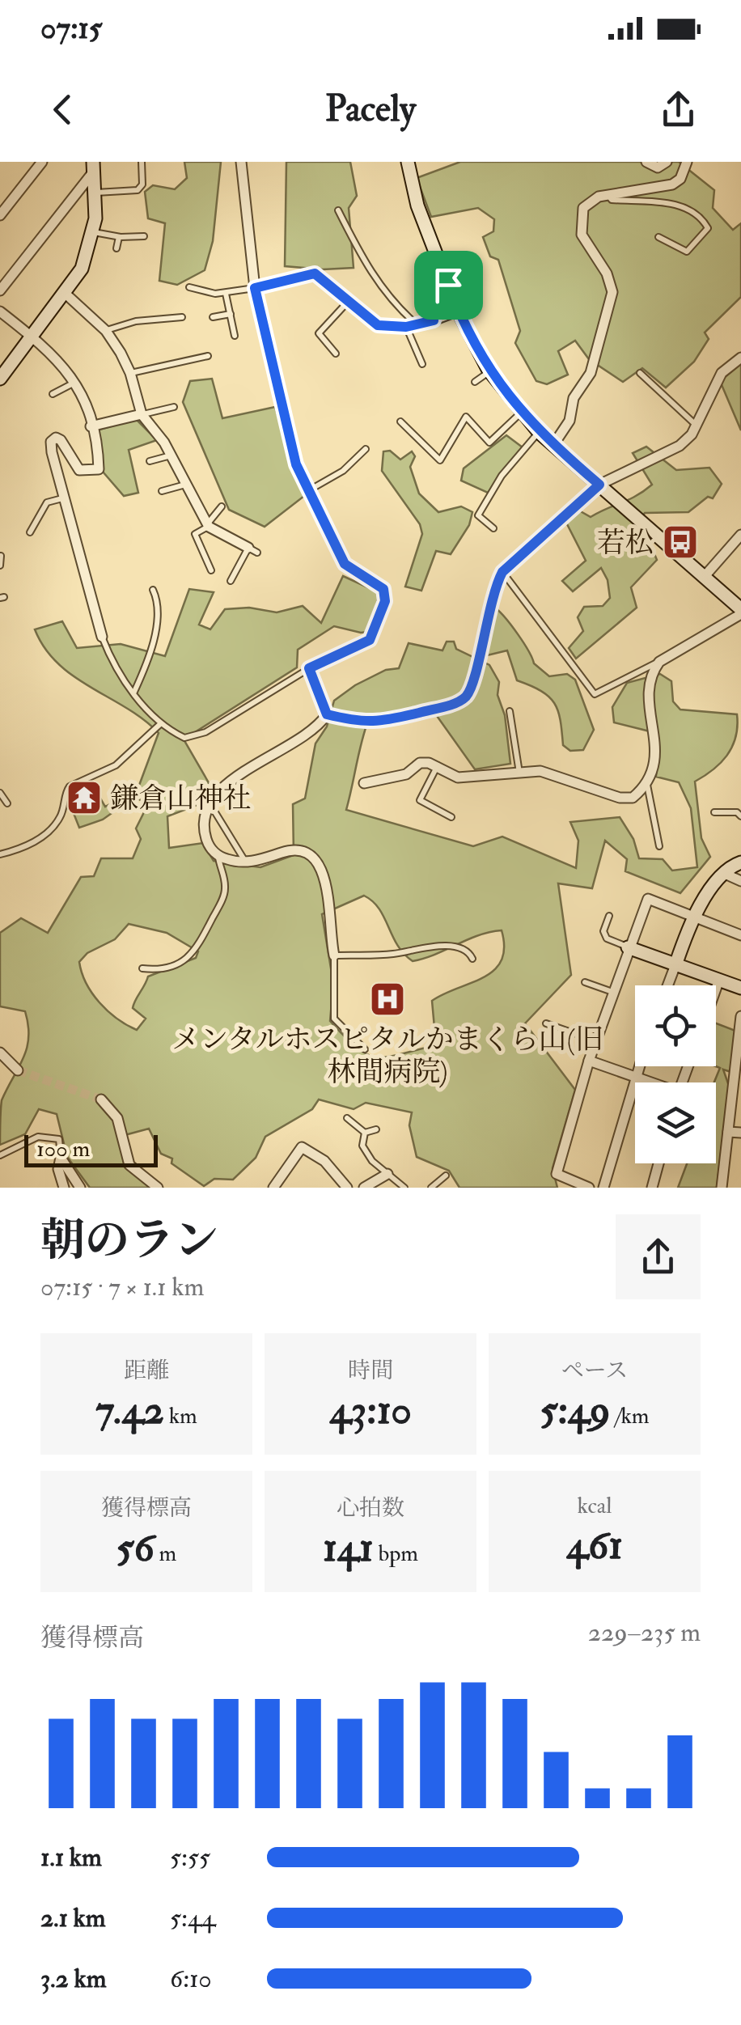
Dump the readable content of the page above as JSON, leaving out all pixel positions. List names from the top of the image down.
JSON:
{
  "places": {
    "bus stop": ["若松"],
    "temple": ["鎌倉山神社"],
    "hospital": ["メンタルホスピタルかまくら山(旧 林間病院)"]
  },
  "scale_bar": "100 m",
  "page": {
    "status": "07:15",
    "header": "Pacely",
    "scale": "100 m",
    "heading": ["朝のラン", "07:15 · 7 × 1.1 km"],
    "stats": [
      ["距離", "7.42 km"],
      ["時間", "43:10"],
      ["ペース", "5:49 /km"],
      ["獲得標高", "56 m"],
      ["心拍数", "141 bpm"],
      ["kcal", "461"]
    ],
    "chart": ["獲得標高", "229–235 m"],
    "list": [
      {
        "name": "1.1 km",
        "note": "5:55"
      },
      {
        "name": "2.1 km",
        "note": "5:44"
      },
      {
        "name": "3.2 km",
        "note": "6:10"
      }
    ]
  }
}
